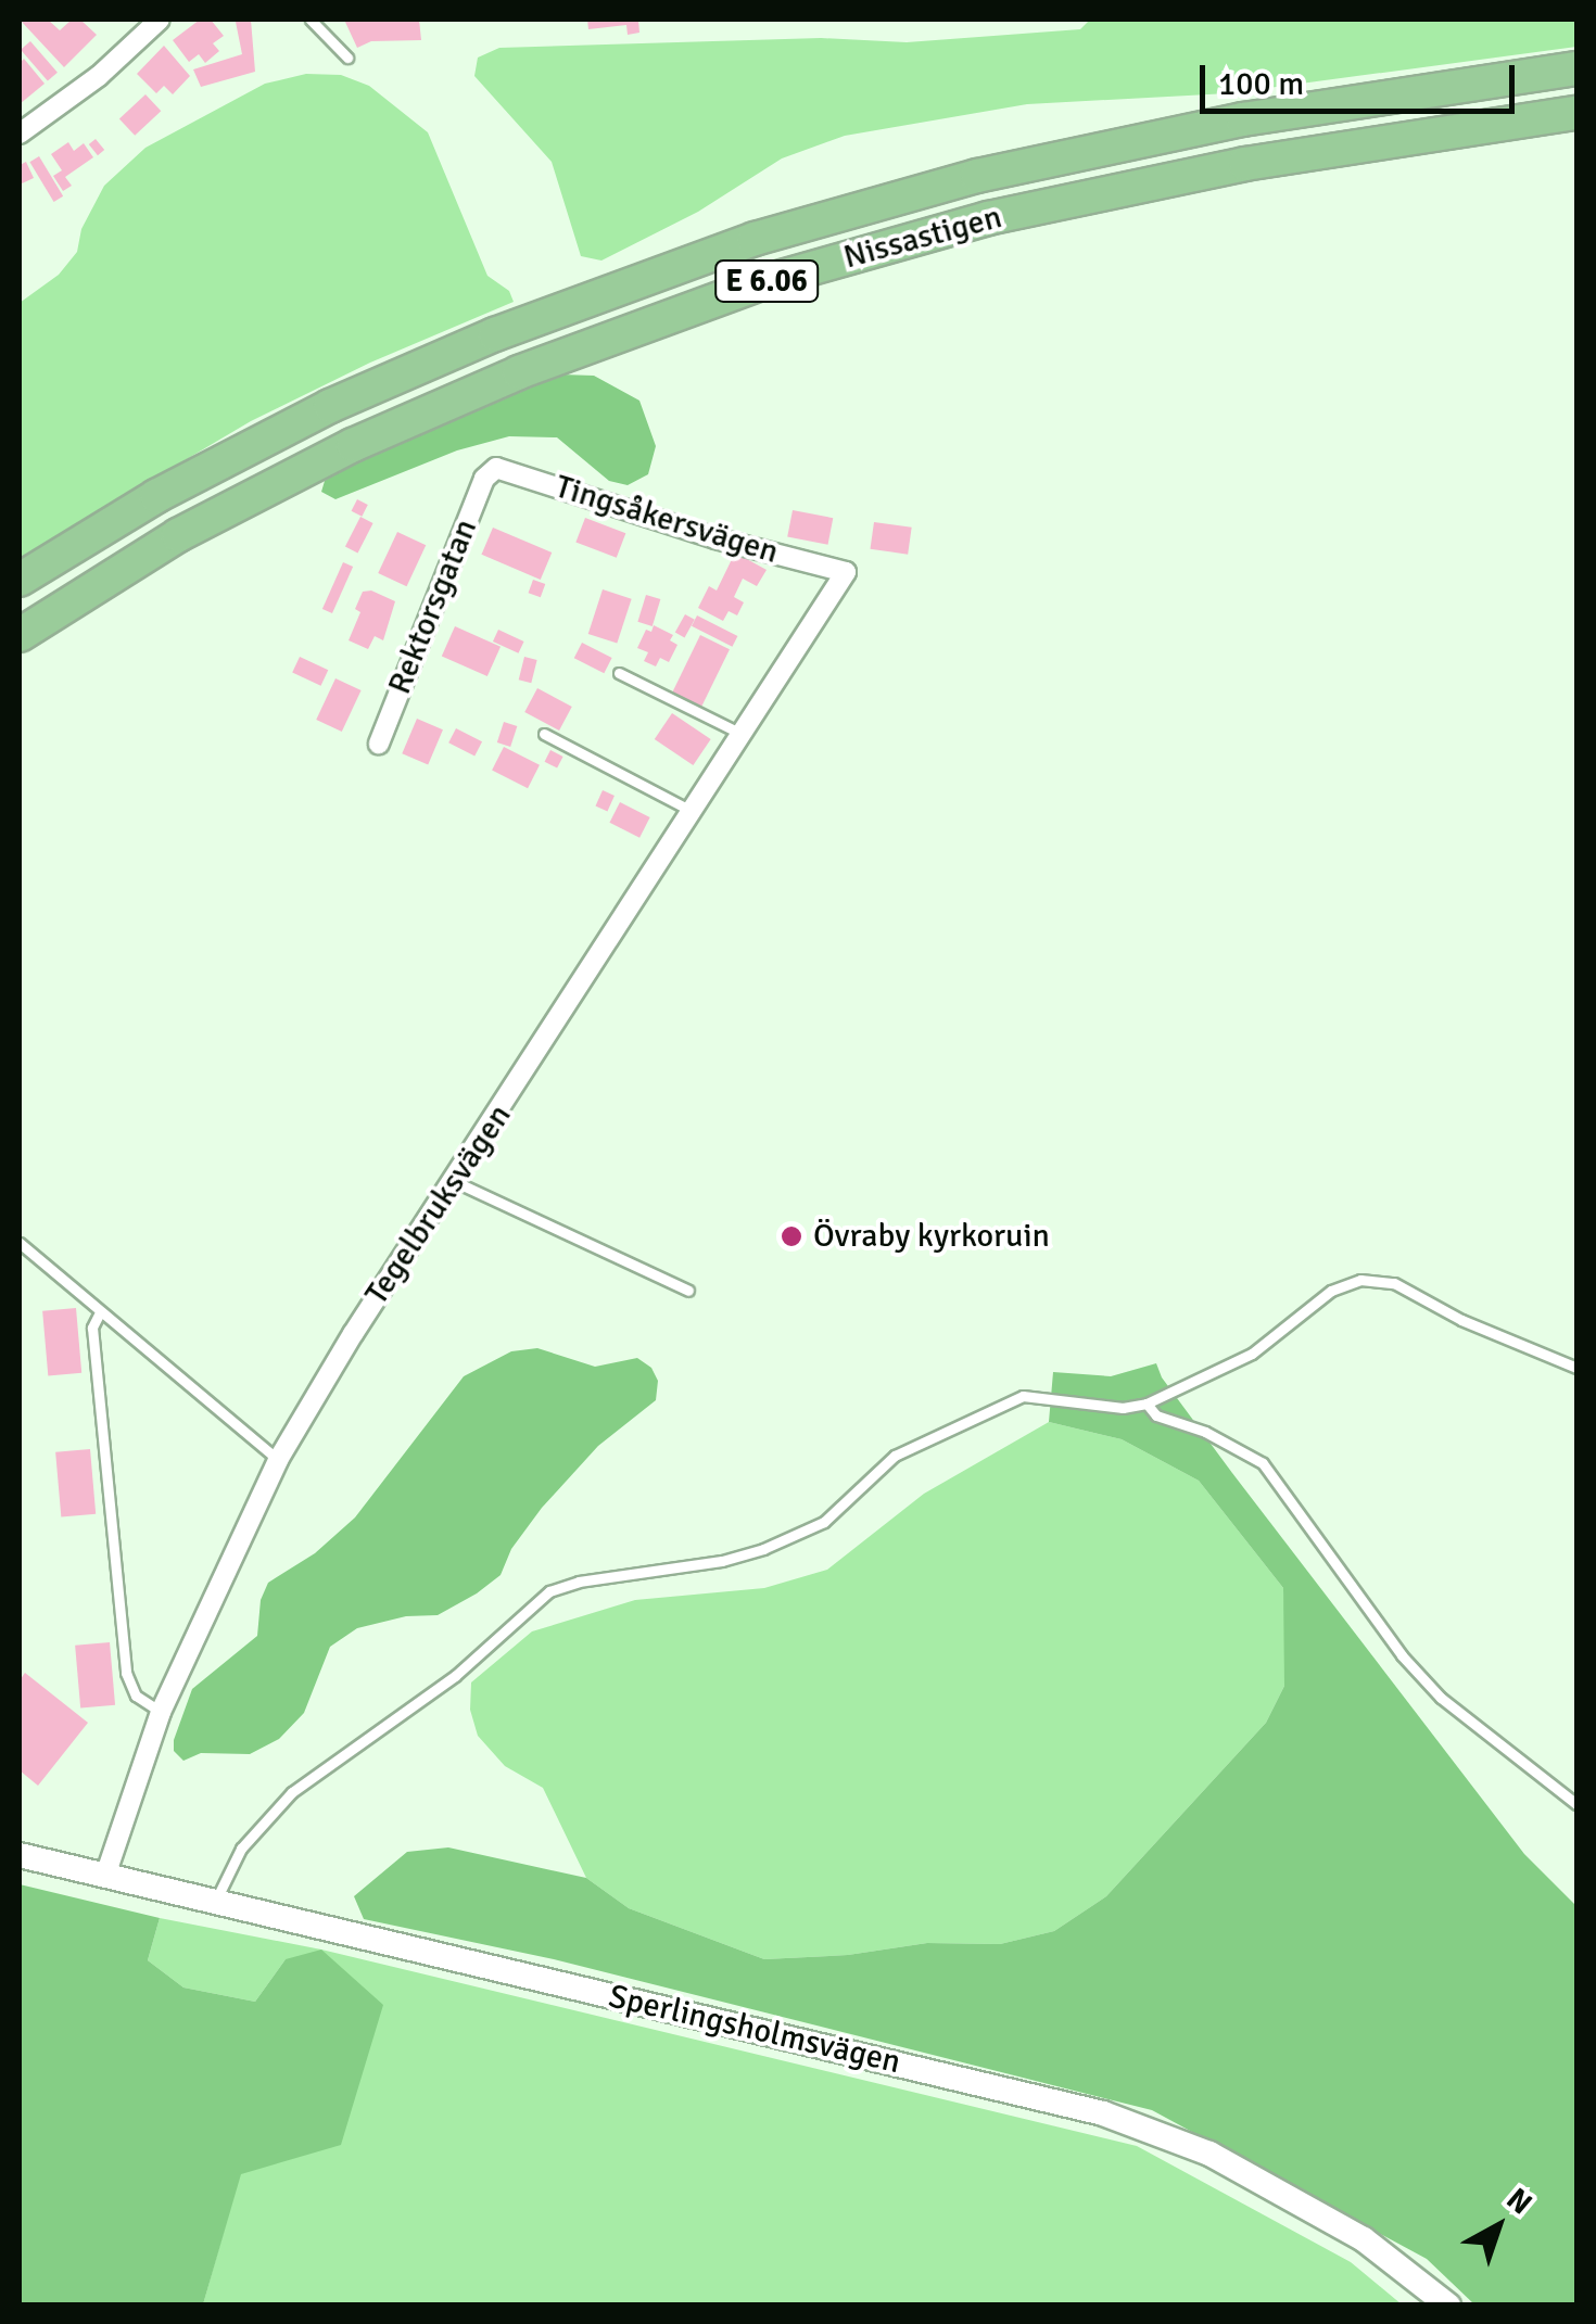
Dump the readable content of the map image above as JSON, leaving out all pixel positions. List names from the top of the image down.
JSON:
{
  "streets": {
    "highway": ["Nissastigen", "E 6.06"],
    "street": [
      "Tingsåkersvägen",
      "Rektorsgatan",
      "Tegelbruksvägen",
      "Sperlingsholmsvägen"
    ]
  },
  "crossings": [
    ["Tingsåkersvägen", "Rektorsgatan"],
    ["Tingsåkersvägen", "Tegelbruksvägen"],
    ["Tegelbruksvägen", "Sperlingsholmsvägen"]
  ],
  "places": ["Övraby kyrkoruin"],
  "scale_bar": "100 m",
  "north": "top right"
}
